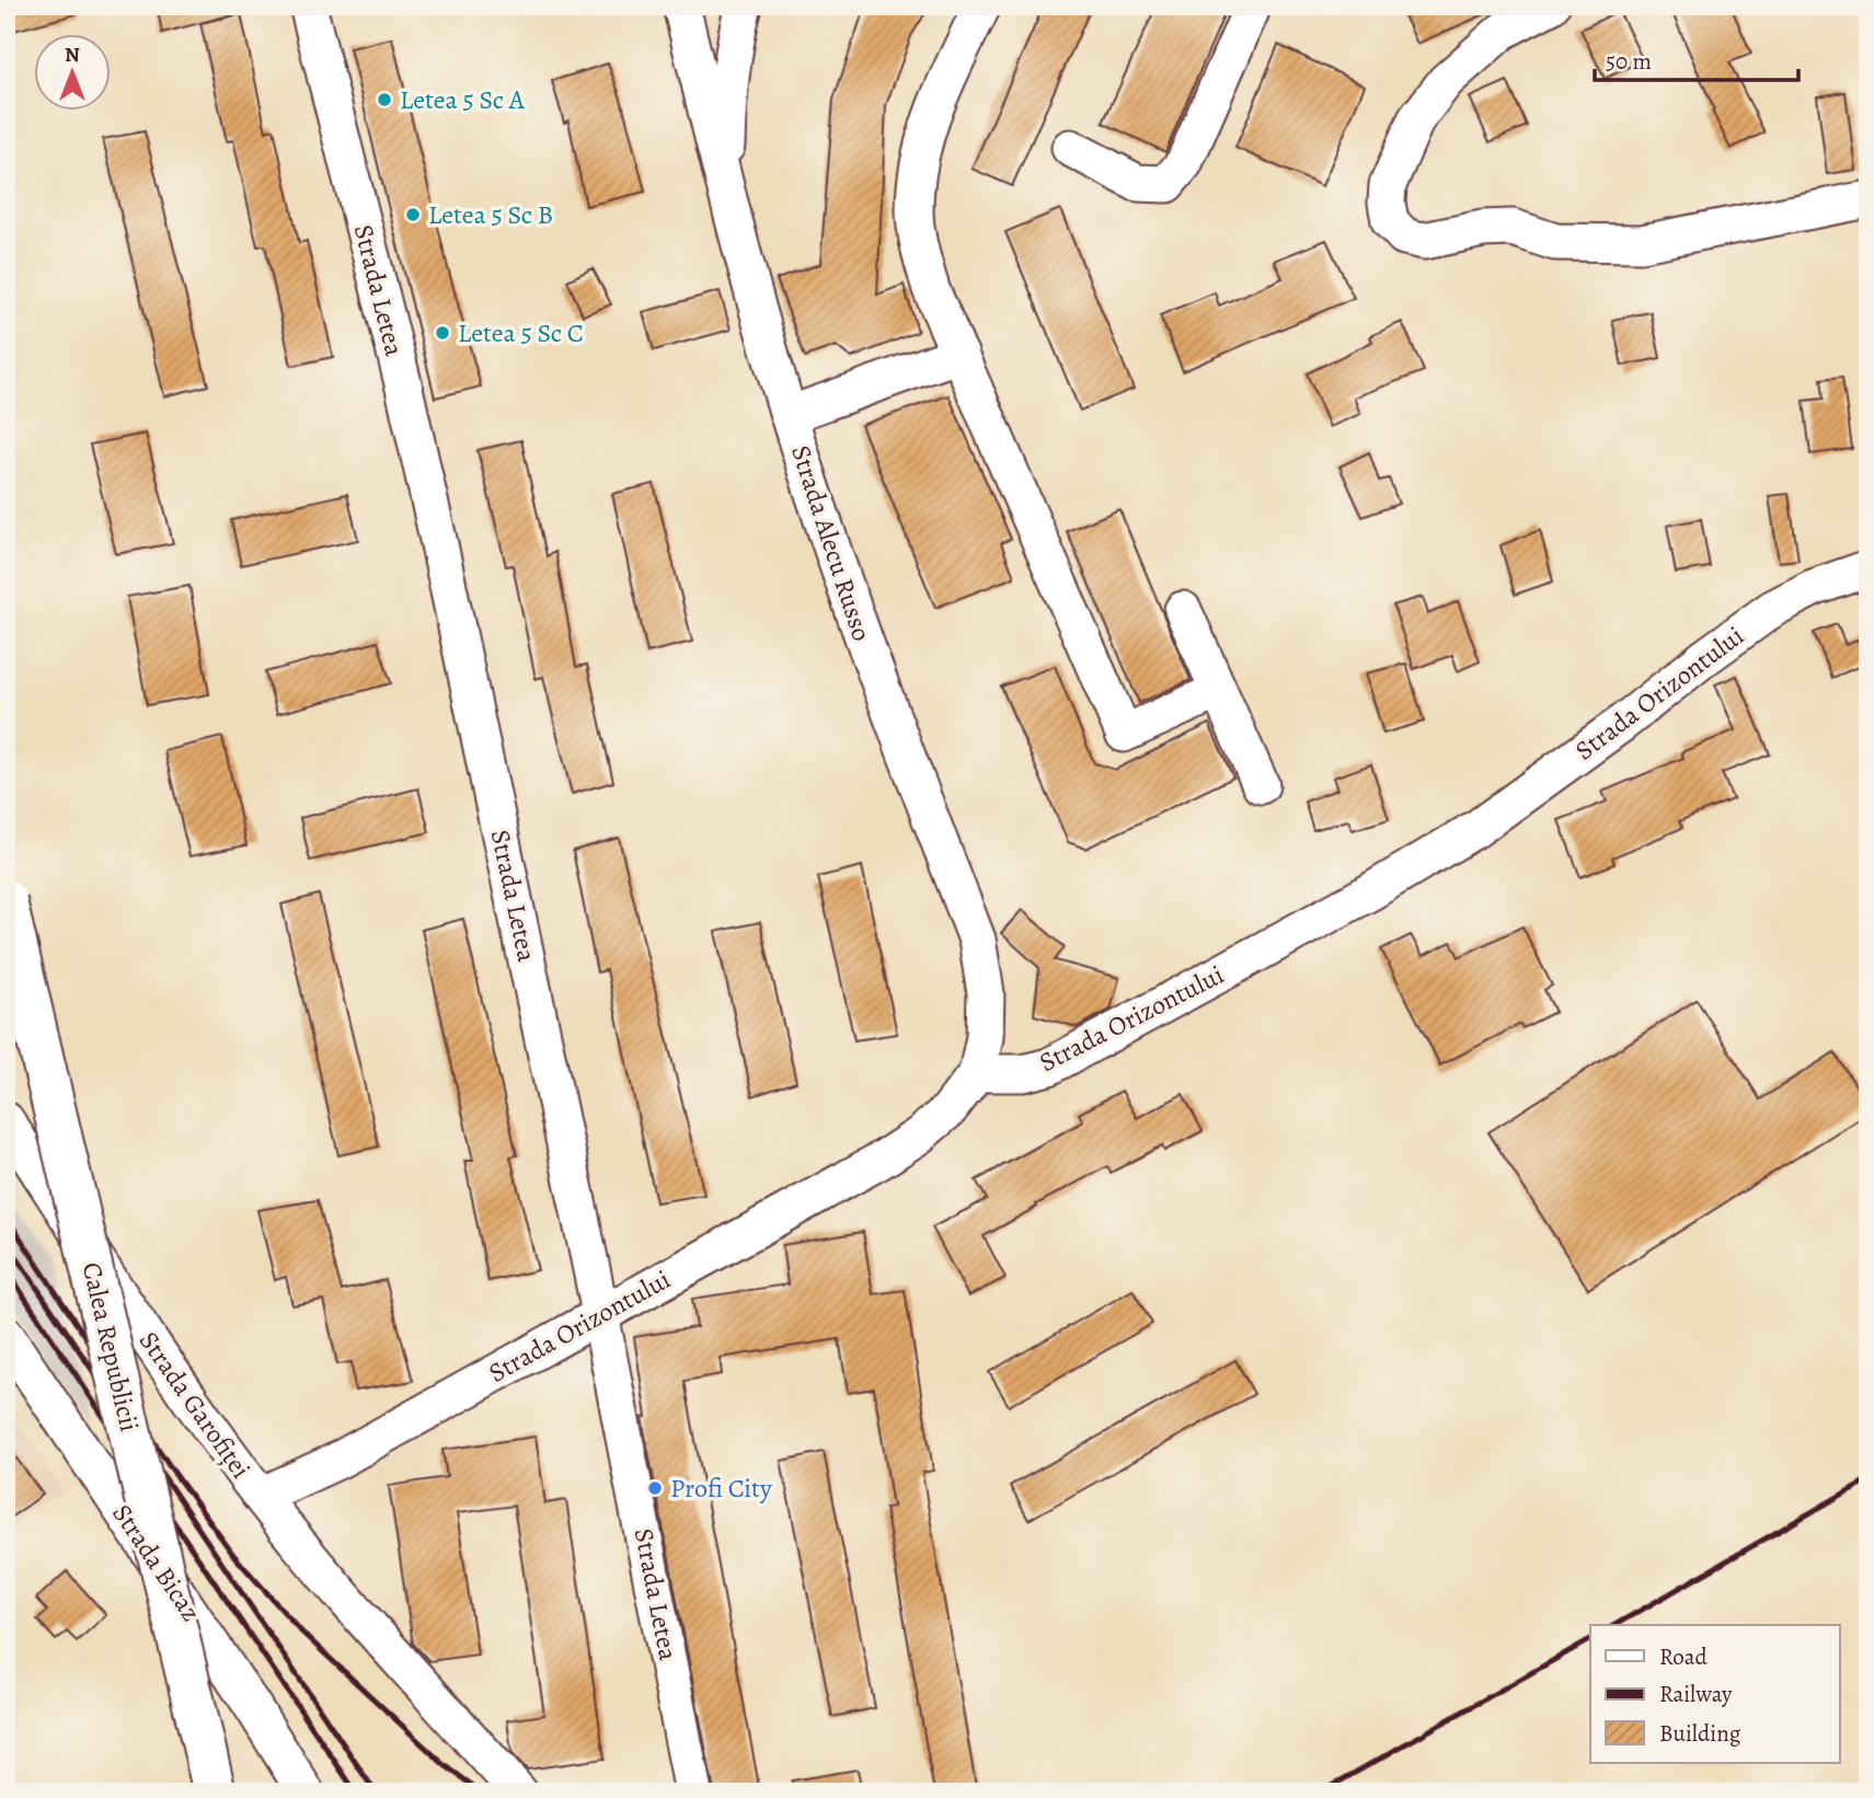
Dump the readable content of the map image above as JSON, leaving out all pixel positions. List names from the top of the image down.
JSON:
{
  "streets": {
    "main road": ["Calea Republicii"],
    "street": [
      "Strada Letea",
      "Strada Alecu Russo",
      "Strada Orizontului",
      "Strada Garofiței",
      "Strada Bicaz"
    ]
  },
  "crossings": [
    ["Strada Letea", "Strada Orizontului"],
    ["Strada Alecu Russo", "Strada Orizontului"],
    ["Strada Orizontului", "Strada Garofiței"]
  ],
  "places": [
    "Letea 5 Sc A",
    "Letea 5 Sc B",
    "Letea 5 Sc C",
    "Profi City"
  ],
  "legend": ["Road", "Railway", "Building"],
  "scale_bar": "50 m",
  "north": "top"
}
